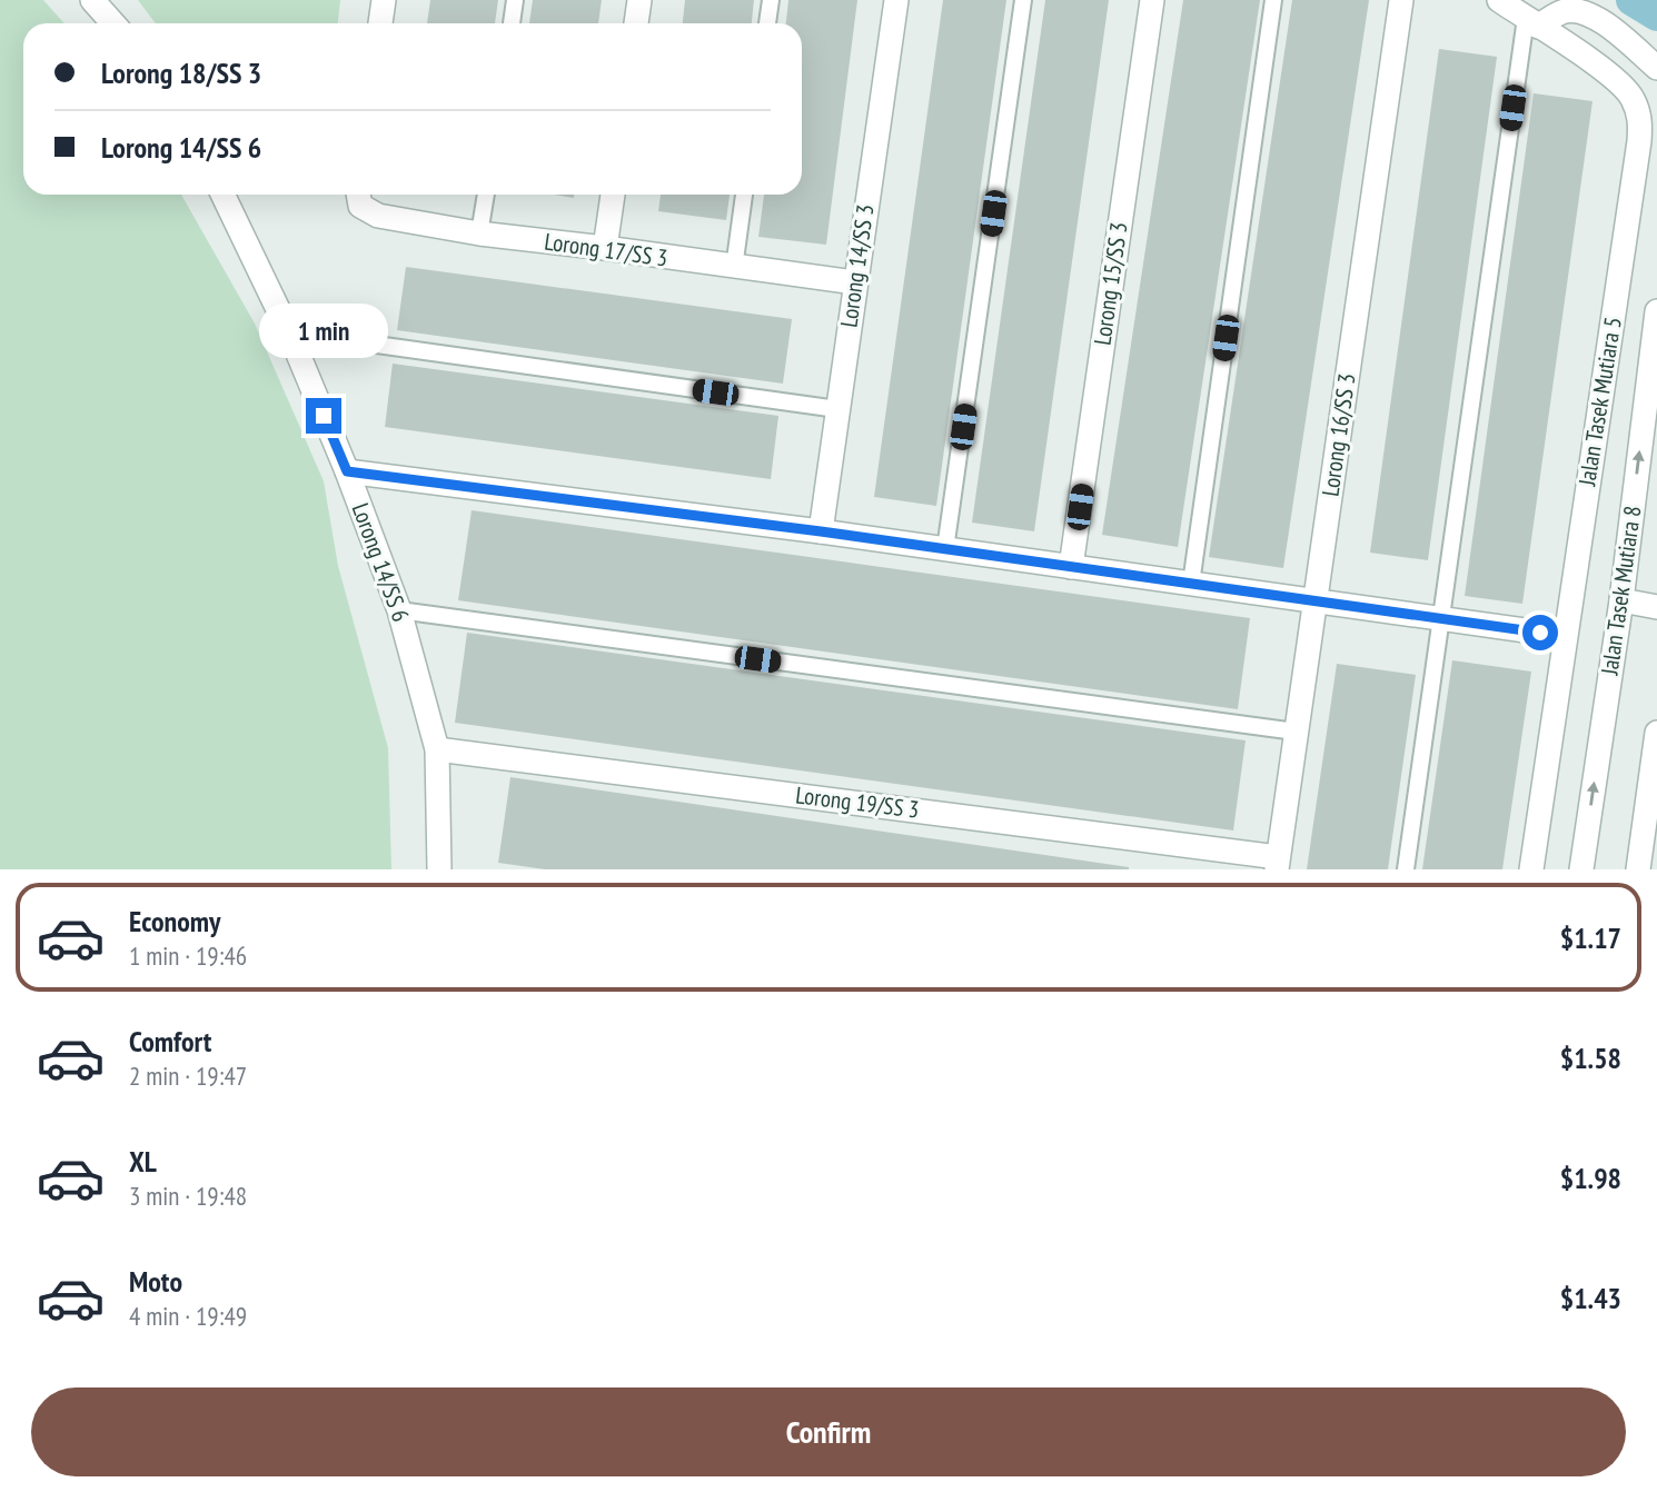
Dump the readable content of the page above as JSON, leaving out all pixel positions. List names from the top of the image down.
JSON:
{
  "streets": {
    "street": [
      "Lorong 17/SS 3",
      "Lorong 14/SS 3",
      "Lorong 15/SS 3",
      "Jalan Tasek Mutiara 5",
      "Lorong 16/SS 3",
      "Lorong 14/SS 6",
      "Jalan Tasek Mutiara 8",
      "Lorong 19/SS 3"
    ]
  },
  "crossings": [
    ["Lorong 17/SS 3", "Lorong 14/SS 3"],
    ["Lorong 16/SS 3", "Lorong 19/SS 3"],
    ["Lorong 14/SS 6", "Lorong 19/SS 3"]
  ],
  "one_way": ["Jalan Tasek Mutiara 8"],
  "page": {
    "banner": ["Lorong 18/SS 3", "Lorong 14/SS 6"],
    "bubble": "1 min",
    "list": [
      {
        "name": "Economy",
        "note": "1 min · 19:46",
        "value": "$1.17"
      },
      {
        "name": "Comfort",
        "note": "2 min · 19:47",
        "value": "$1.58"
      },
      {
        "name": "XL",
        "note": "3 min · 19:48",
        "value": "$1.98"
      },
      {
        "name": "Moto",
        "note": "4 min · 19:49",
        "value": "$1.43"
      }
    ],
    "buttons": "Confirm"
  }
}
